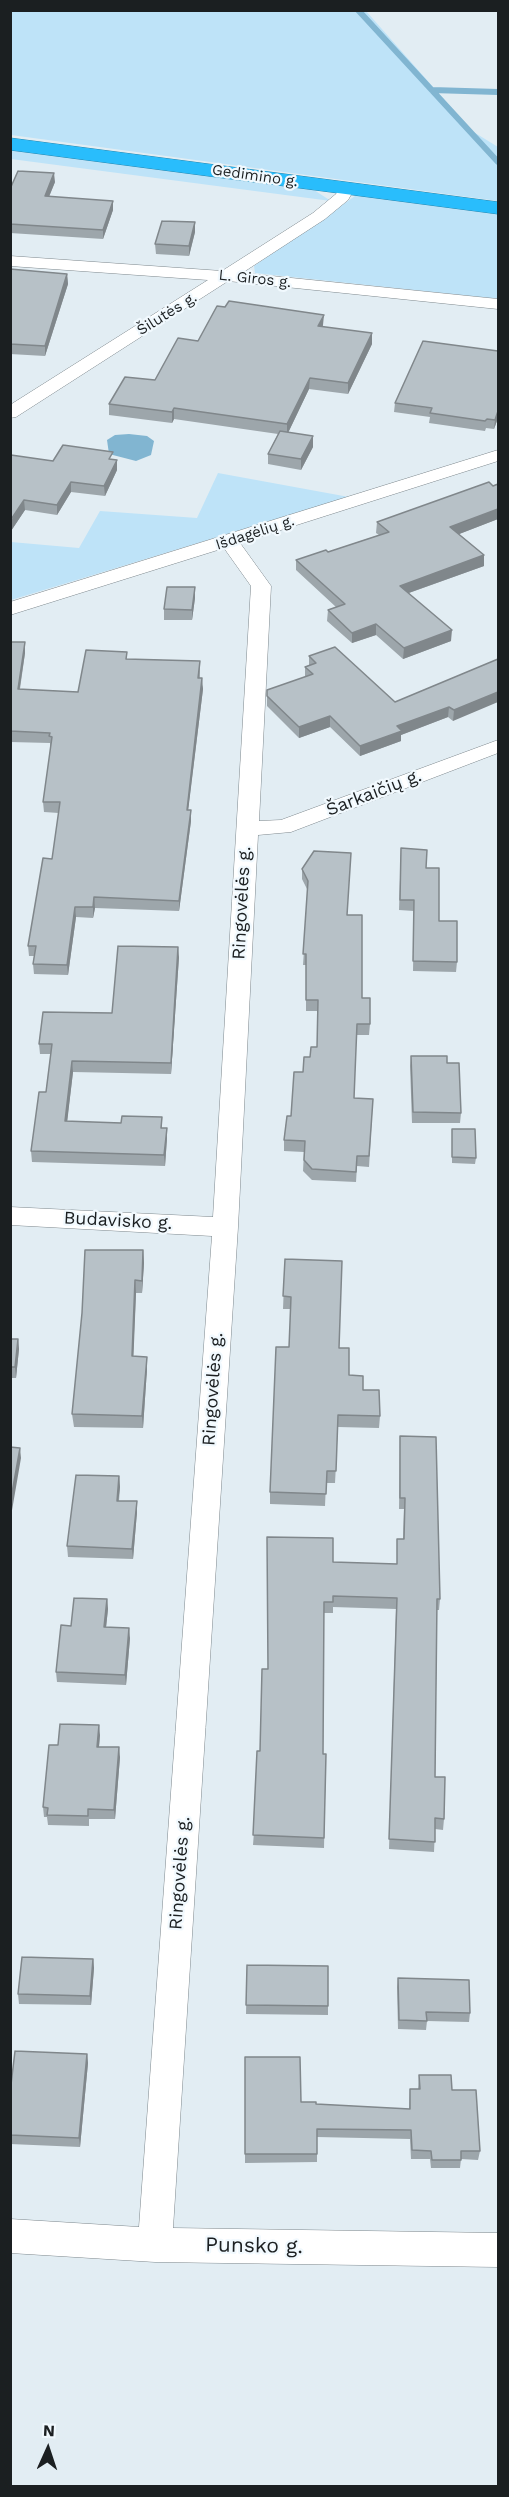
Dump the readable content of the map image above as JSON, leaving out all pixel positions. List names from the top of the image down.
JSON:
{
  "streets": {
    "highway": ["Gedimino g."],
    "street": [
      "L. Giros g.",
      "Šilutės g.",
      "Išdagėlių g.",
      "Šarkaičių g.",
      "Ringovėlės g.",
      "Budavisko g.",
      "Punsko g."
    ]
  },
  "crossings": [
    ["Gedimino g.", "Šilutės g."],
    ["L. Giros g.", "Šilutės g."],
    ["Išdagėlių g.", "Ringovėlės g."],
    ["Šarkaičių g.", "Ringovėlės g."],
    ["Ringovėlės g.", "Budavisko g."],
    ["Ringovėlės g.", "Punsko g."]
  ],
  "north": "top"
}
